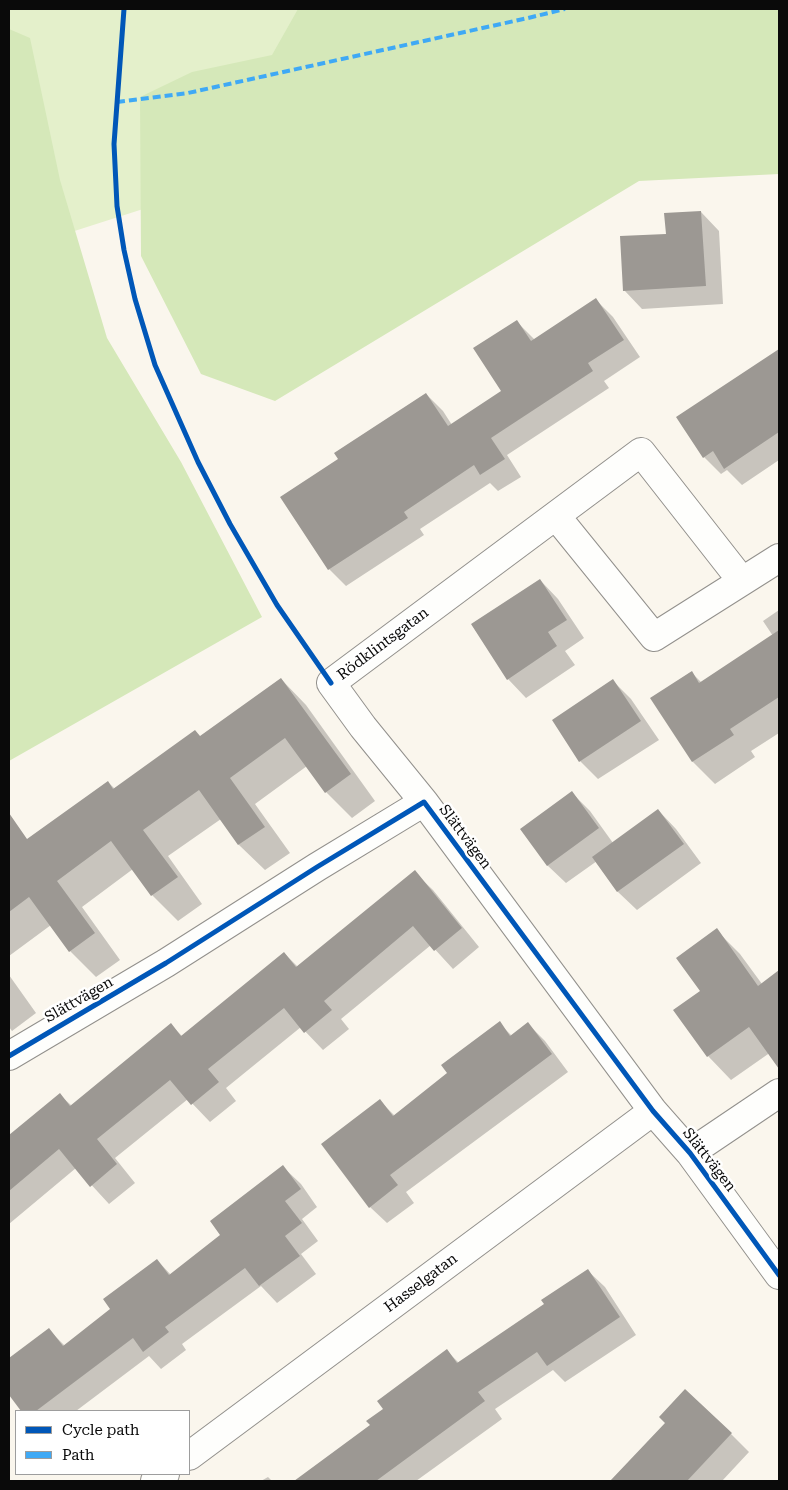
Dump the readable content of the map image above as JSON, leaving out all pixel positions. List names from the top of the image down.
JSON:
{
  "streets": {
    "street": ["Rödklintsgatan", "Slättvägen", "Hasselgatan"]
  },
  "crossings": [
    ["Rödklintsgatan", "Slättvägen"],
    ["Slättvägen", "Hasselgatan"]
  ],
  "legend": ["Cycle path", "Path"]
}
